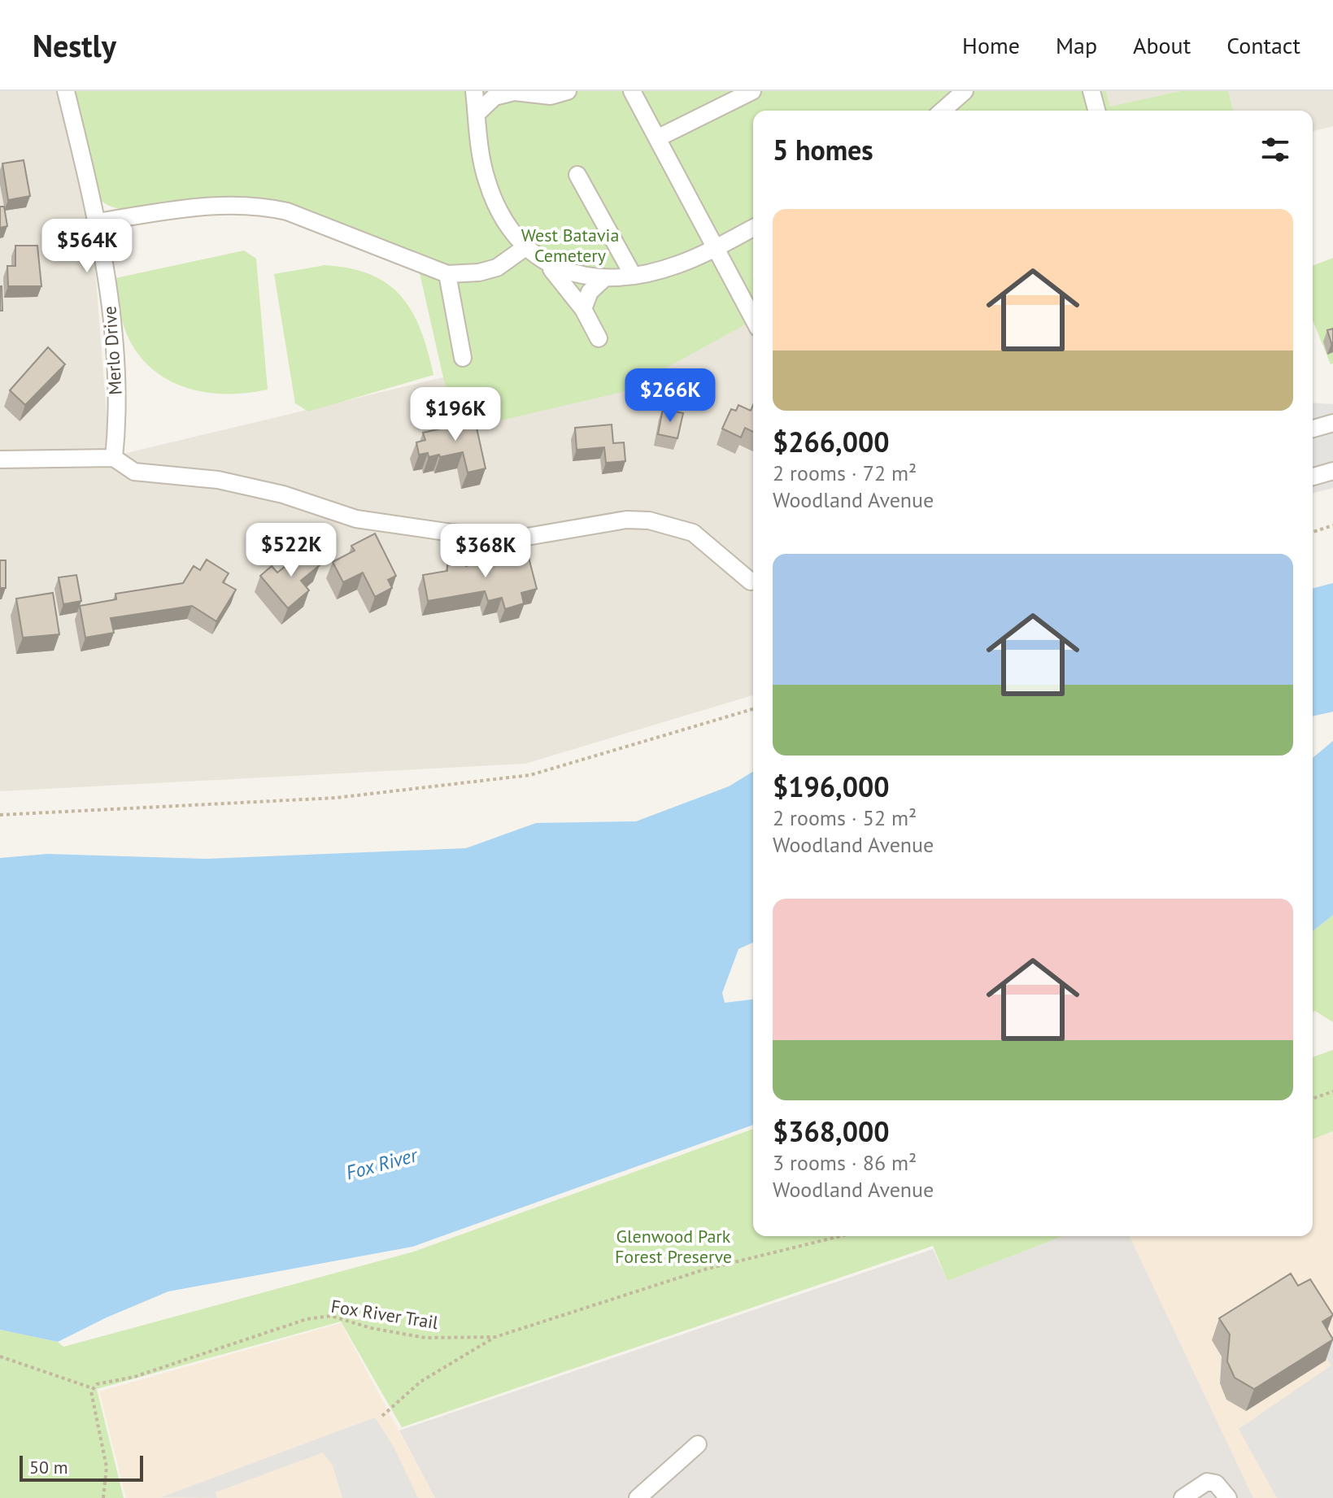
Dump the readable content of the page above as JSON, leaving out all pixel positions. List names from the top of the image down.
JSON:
{
  "streets": {
    "street": ["Merlo Drive"],
    "path": ["Fox River Trail"]
  },
  "water": ["Fox River"],
  "parks": ["West Batavia Cemetery", "Glenwood Park Forest Preserve"],
  "scale_bar": "50 m",
  "page": {
    "header": "Nestly",
    "nav": [
      "Home",
      "Map",
      "About",
      "Contact"
    ],
    "heading": "5 homes",
    "list": [
      {
        "name": "$266,000",
        "note": "2 rooms · 72 m² · Woodland Avenue"
      },
      {
        "name": "$196,000",
        "note": "2 rooms · 52 m² · Woodland Avenue"
      },
      {
        "name": "$368,000",
        "note": "3 rooms · 86 m² · Woodland Avenue"
      }
    ],
    "price": [
      "$564K",
      "$266K",
      "$196K",
      "$522K",
      "$368K"
    ],
    "scale": "50 m"
  }
}
